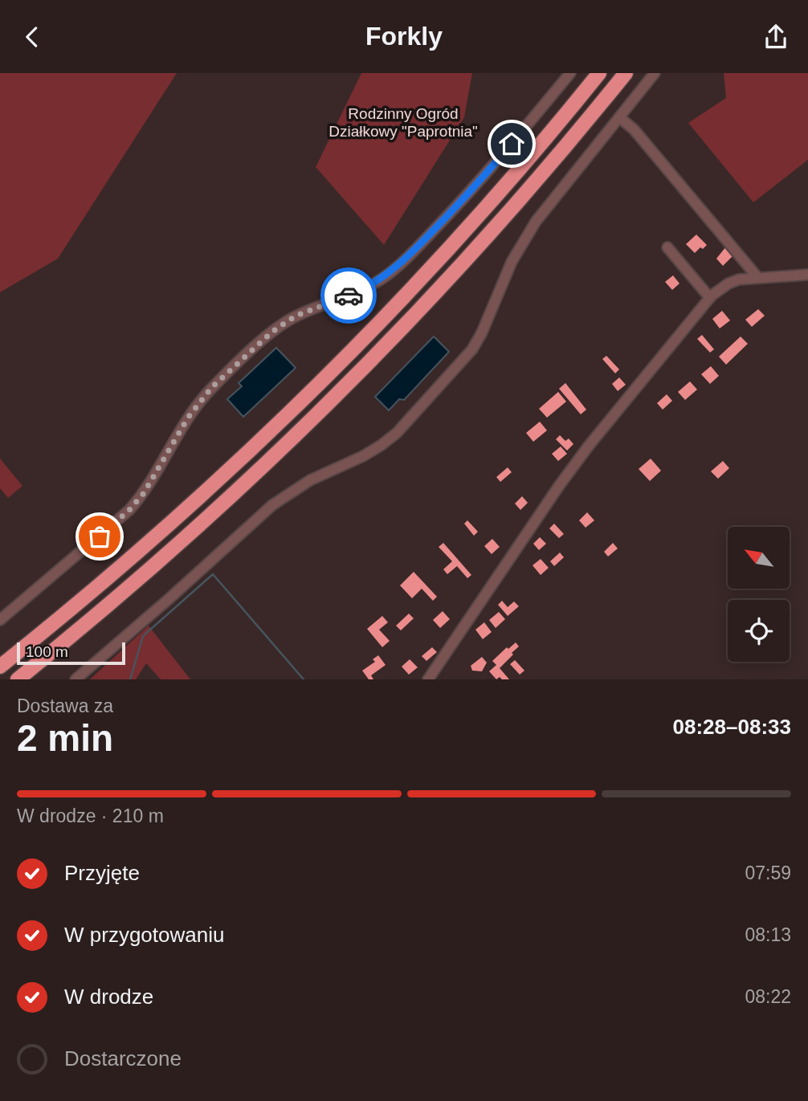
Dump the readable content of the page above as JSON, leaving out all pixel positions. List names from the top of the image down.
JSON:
{
  "parks": ["Rodzinny Ogród Działkowy \"Paprotnia\""],
  "scale_bar": "100 m",
  "north": "top left",
  "page": {
    "header": "Forkly",
    "scale": "100 m",
    "heading": ["2 min", "Dostawa za", "08:28–08:33"],
    "bar": "W drodze · 210 m",
    "list": [
      ["Przyjęte", "07:59"],
      ["W przygotowaniu", "08:13"],
      ["W drodze", "08:22"],
      "Dostarczone"
    ]
  }
}
